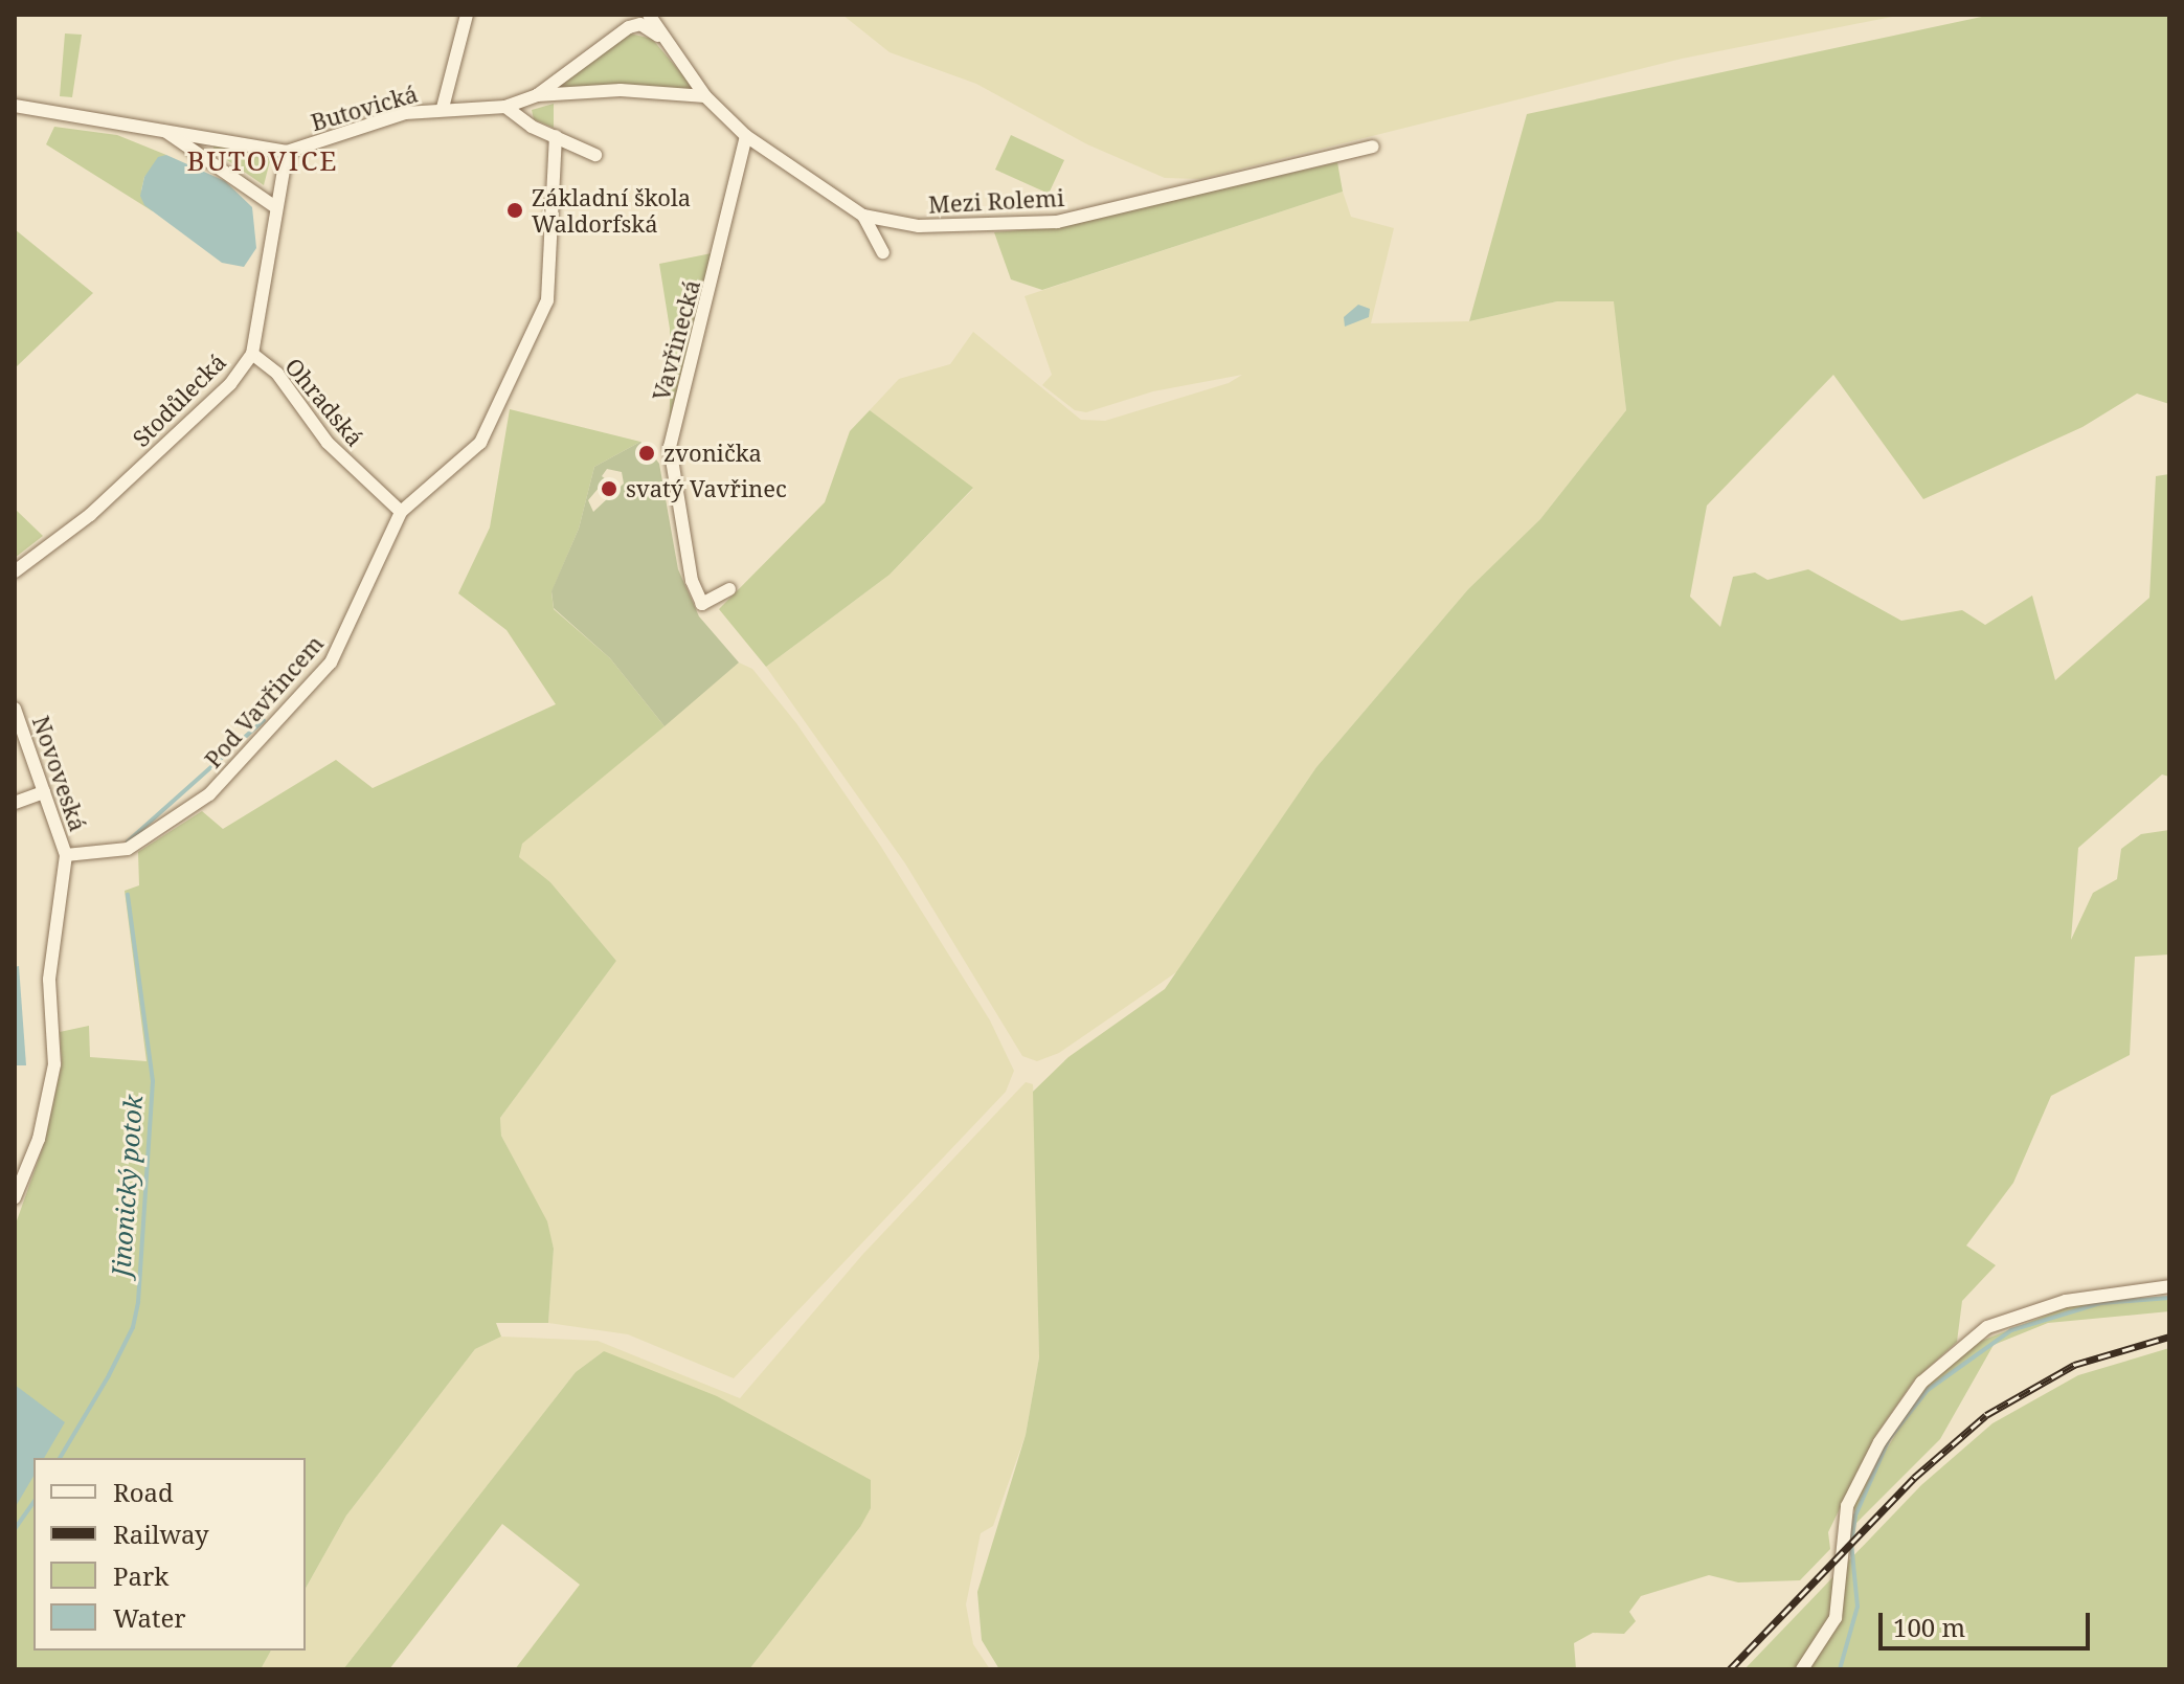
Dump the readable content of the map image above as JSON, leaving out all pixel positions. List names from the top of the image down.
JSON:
{
  "streets": {
    "street": [
      "Butovická",
      "Mezi Rolemi",
      "Vavřinecká",
      "Stodůlecká",
      "Ohradská",
      "Pod Vavřincem",
      "Novoveská"
    ]
  },
  "crossings": [
    ["Butovická", "Mezi Rolemi"],
    ["Butovická", "Stodůlecká"],
    ["Mezi Rolemi", "Vavřinecká"],
    ["Stodůlecká", "Ohradská"],
    ["Ohradská", "Pod Vavřincem"],
    ["Pod Vavřincem", "Novoveská"]
  ],
  "districts": ["BUTOVICE"],
  "water": ["Jinonický potok"],
  "places": ["Základní škola Waldorfská", "zvonička", "svatý Vavřinec"],
  "legend": [
    "Road",
    "Railway",
    "Park",
    "Water"
  ],
  "scale_bar": "100 m"
}
